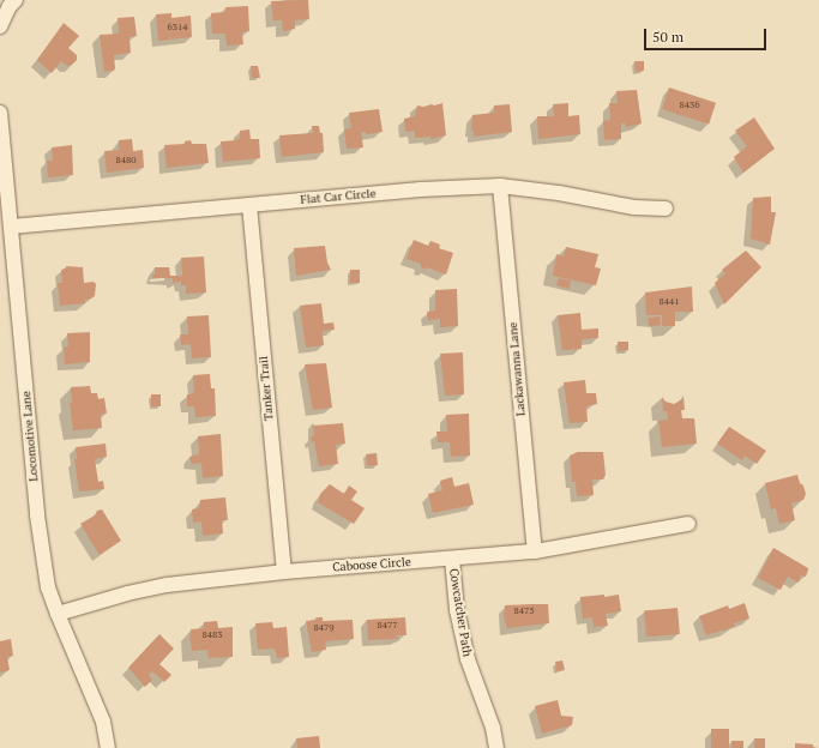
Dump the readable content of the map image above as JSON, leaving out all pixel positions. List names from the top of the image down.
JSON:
{
  "streets": {
    "street": [
      "Flat Car Circle",
      "Lackawanna Lane",
      "Tanker Trail",
      "Locomotive Lane",
      "Caboose Circle",
      "Cowcatcher Path"
    ]
  },
  "crossings": [
    ["Flat Car Circle", "Lackawanna Lane"],
    ["Flat Car Circle", "Tanker Trail"],
    ["Flat Car Circle", "Locomotive Lane"],
    ["Lackawanna Lane", "Caboose Circle"],
    ["Tanker Trail", "Caboose Circle"],
    ["Locomotive Lane", "Caboose Circle"],
    ["Caboose Circle", "Cowcatcher Path"]
  ],
  "house_numbers": [
    "6314",
    "8436",
    "8480",
    "8441",
    "8475",
    "8477",
    "8479",
    "8483"
  ],
  "scale_bar": "50 m"
}
